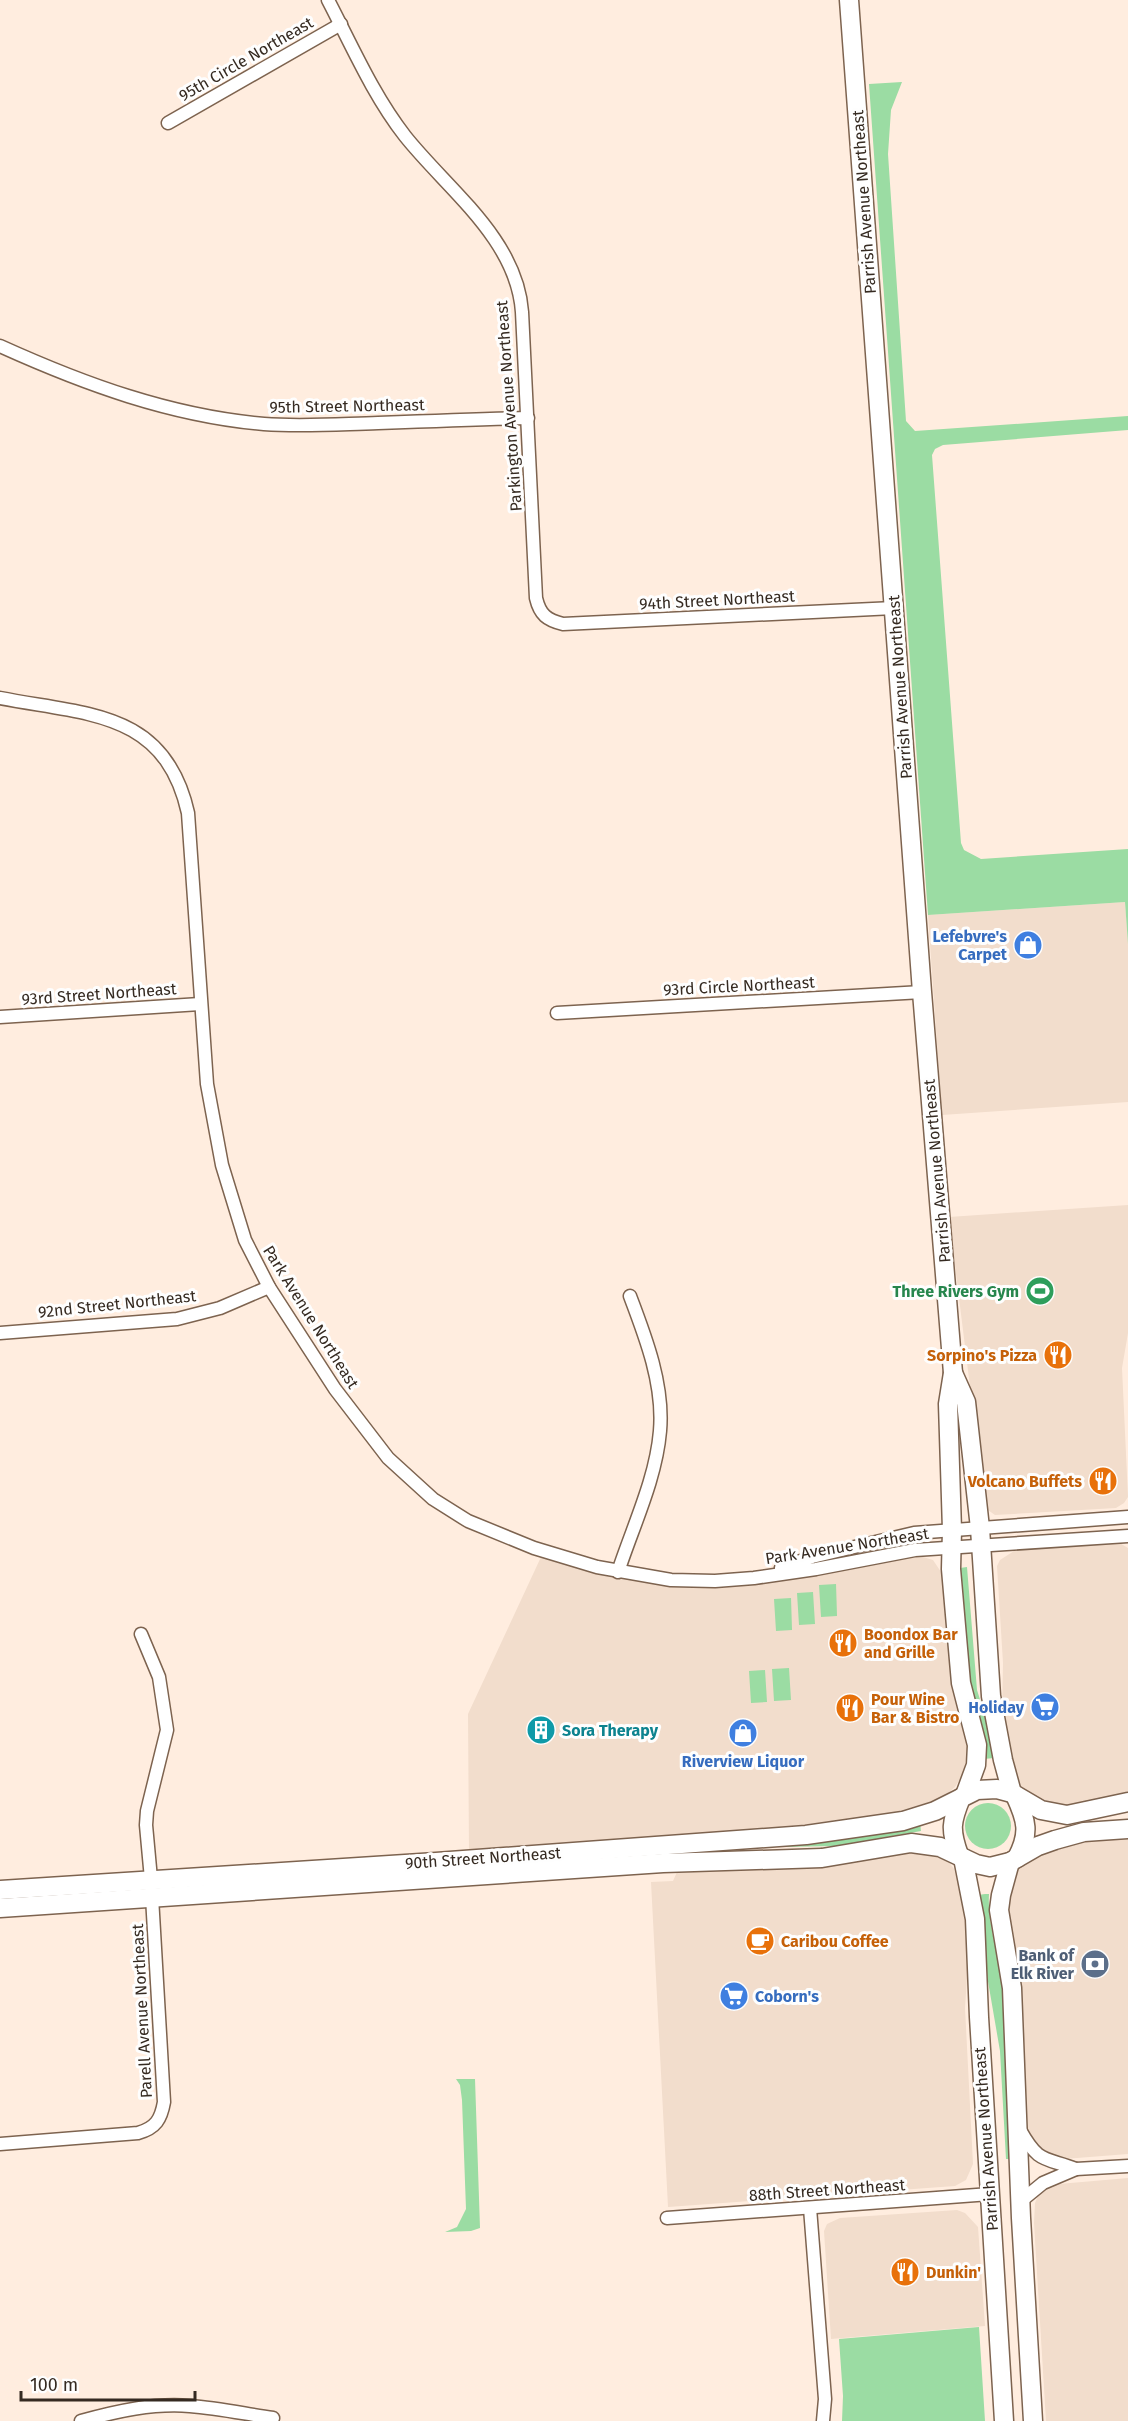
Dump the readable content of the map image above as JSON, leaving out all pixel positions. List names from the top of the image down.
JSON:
{
  "streets": {
    "main road": ["Parrish Avenue Northeast", "90th Street Northeast"],
    "street": [
      "95th Circle Northeast",
      "95th Street Northeast",
      "Parkington Avenue Northeast",
      "94th Street Northeast",
      "93rd Circle Northeast",
      "93rd Street Northeast",
      "92nd Street Northeast",
      "Park Avenue Northeast",
      "Parell Avenue Northeast",
      "88th Street Northeast"
    ]
  },
  "crossings": [
    ["95th Circle Northeast", "Parkington Avenue Northeast"],
    ["Parrish Avenue Northeast", "94th Street Northeast"],
    ["Parrish Avenue Northeast", "93rd Circle Northeast"],
    ["Parrish Avenue Northeast", "Park Avenue Northeast"],
    ["Parrish Avenue Northeast", "90th Street Northeast"],
    ["Parrish Avenue Northeast", "88th Street Northeast"],
    ["95th Street Northeast", "Parkington Avenue Northeast"],
    ["Parkington Avenue Northeast", "94th Street Northeast"],
    ["93rd Street Northeast", "Park Avenue Northeast"],
    ["92nd Street Northeast", "Park Avenue Northeast"],
    ["90th Street Northeast", "Parell Avenue Northeast"]
  ],
  "places": {
    "shop": ["Lefebvre's Carpet", "Riverview Liquor"],
    "sports": ["Three Rivers Gym"],
    "restaurant": [
      "Sorpino's Pizza",
      "Volcano Buffets",
      "Boondox Bar and Grille",
      "Pour Wine Bar & Bistro",
      "Dunkin'"
    ],
    "supermarket": ["Holiday", "Coborn's"],
    "building": ["Sora Therapy"],
    "cafe": ["Caribou Coffee"],
    "bank": ["Bank of Elk River"]
  },
  "scale_bar": "100 m"
}
